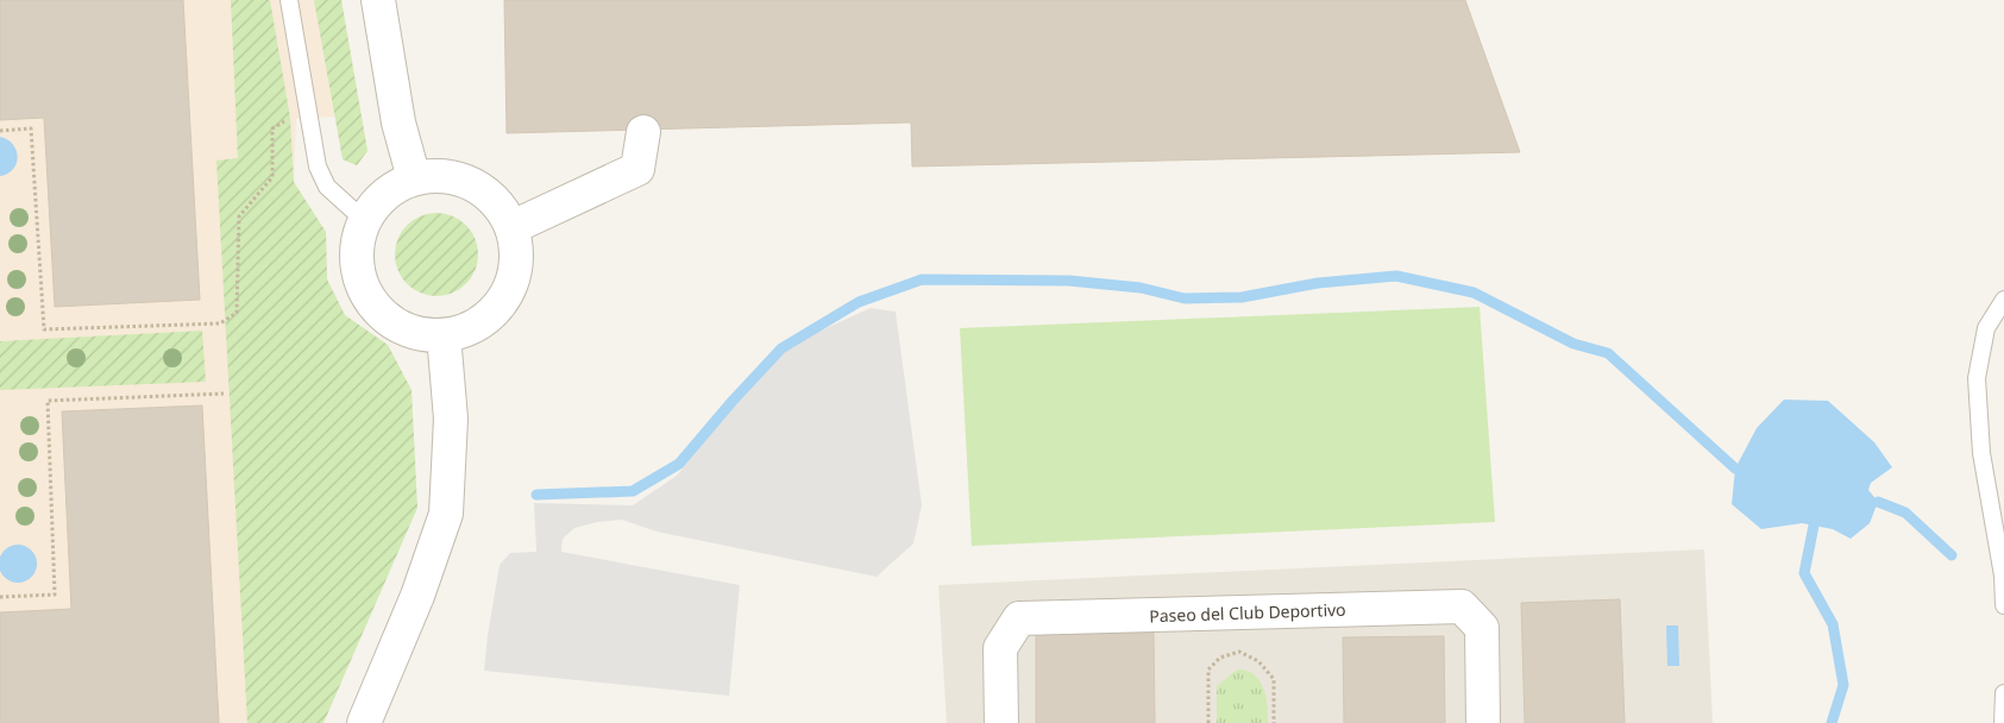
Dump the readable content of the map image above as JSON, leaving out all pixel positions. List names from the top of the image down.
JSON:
{
  "streets": {
    "street": ["Paseo del Club Deportivo"]
  }
}
